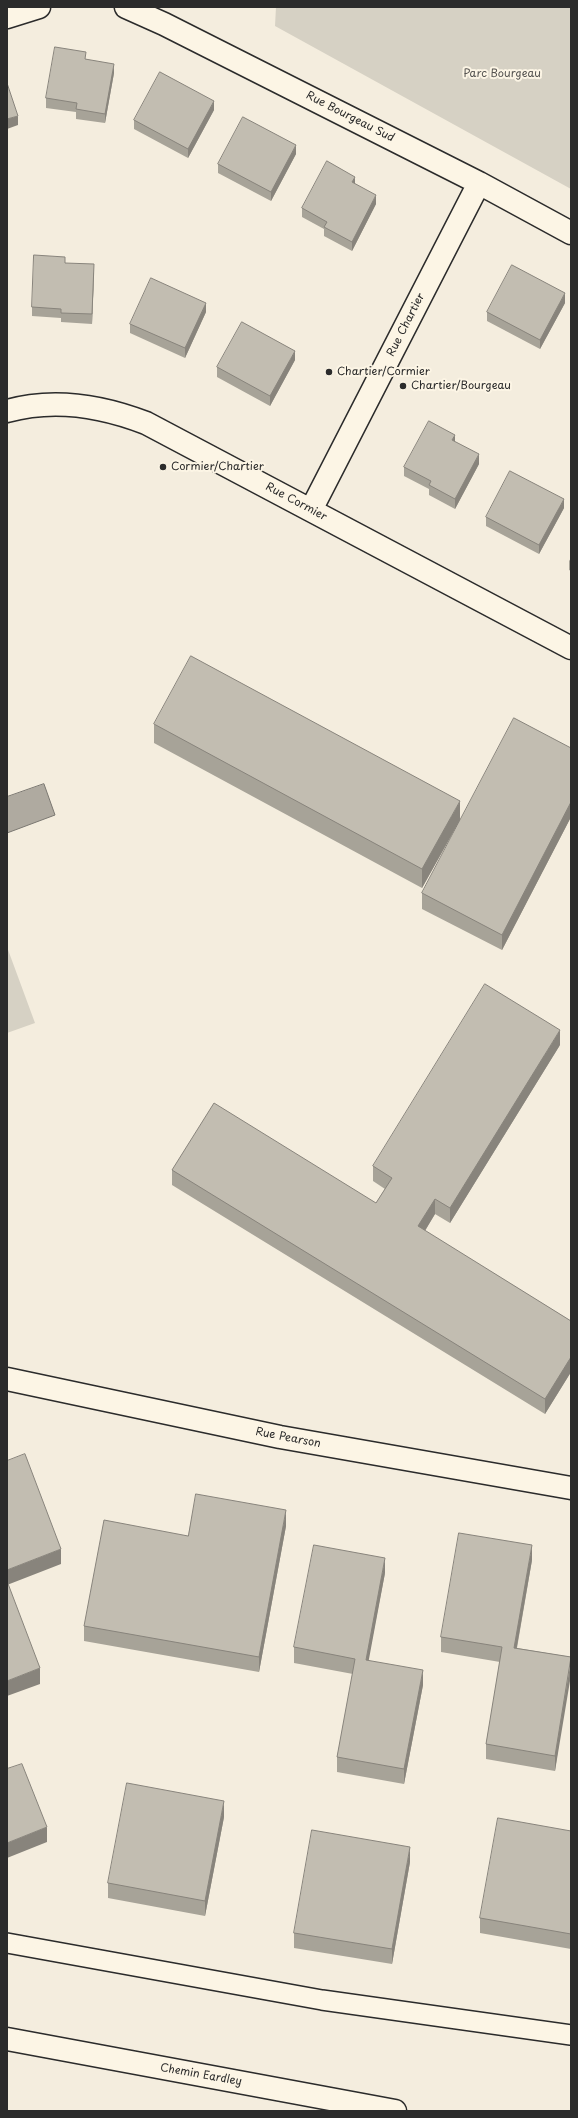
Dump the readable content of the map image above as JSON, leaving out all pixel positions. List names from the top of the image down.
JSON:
{
  "streets": {
    "street": [
      "Rue Bourgeau Sud",
      "Rue Chartier",
      "Rue Cormier",
      "Rue Pearson",
      "Chemin Eardley"
    ]
  },
  "crossings": [
    ["Rue Bourgeau Sud", "Rue Chartier"],
    ["Rue Chartier", "Rue Cormier"]
  ],
  "parks": ["Parc Bourgeau"],
  "places": ["Chartier/Cormier", "Chartier/Bourgeau", "Cormier/Chartier"]
}
